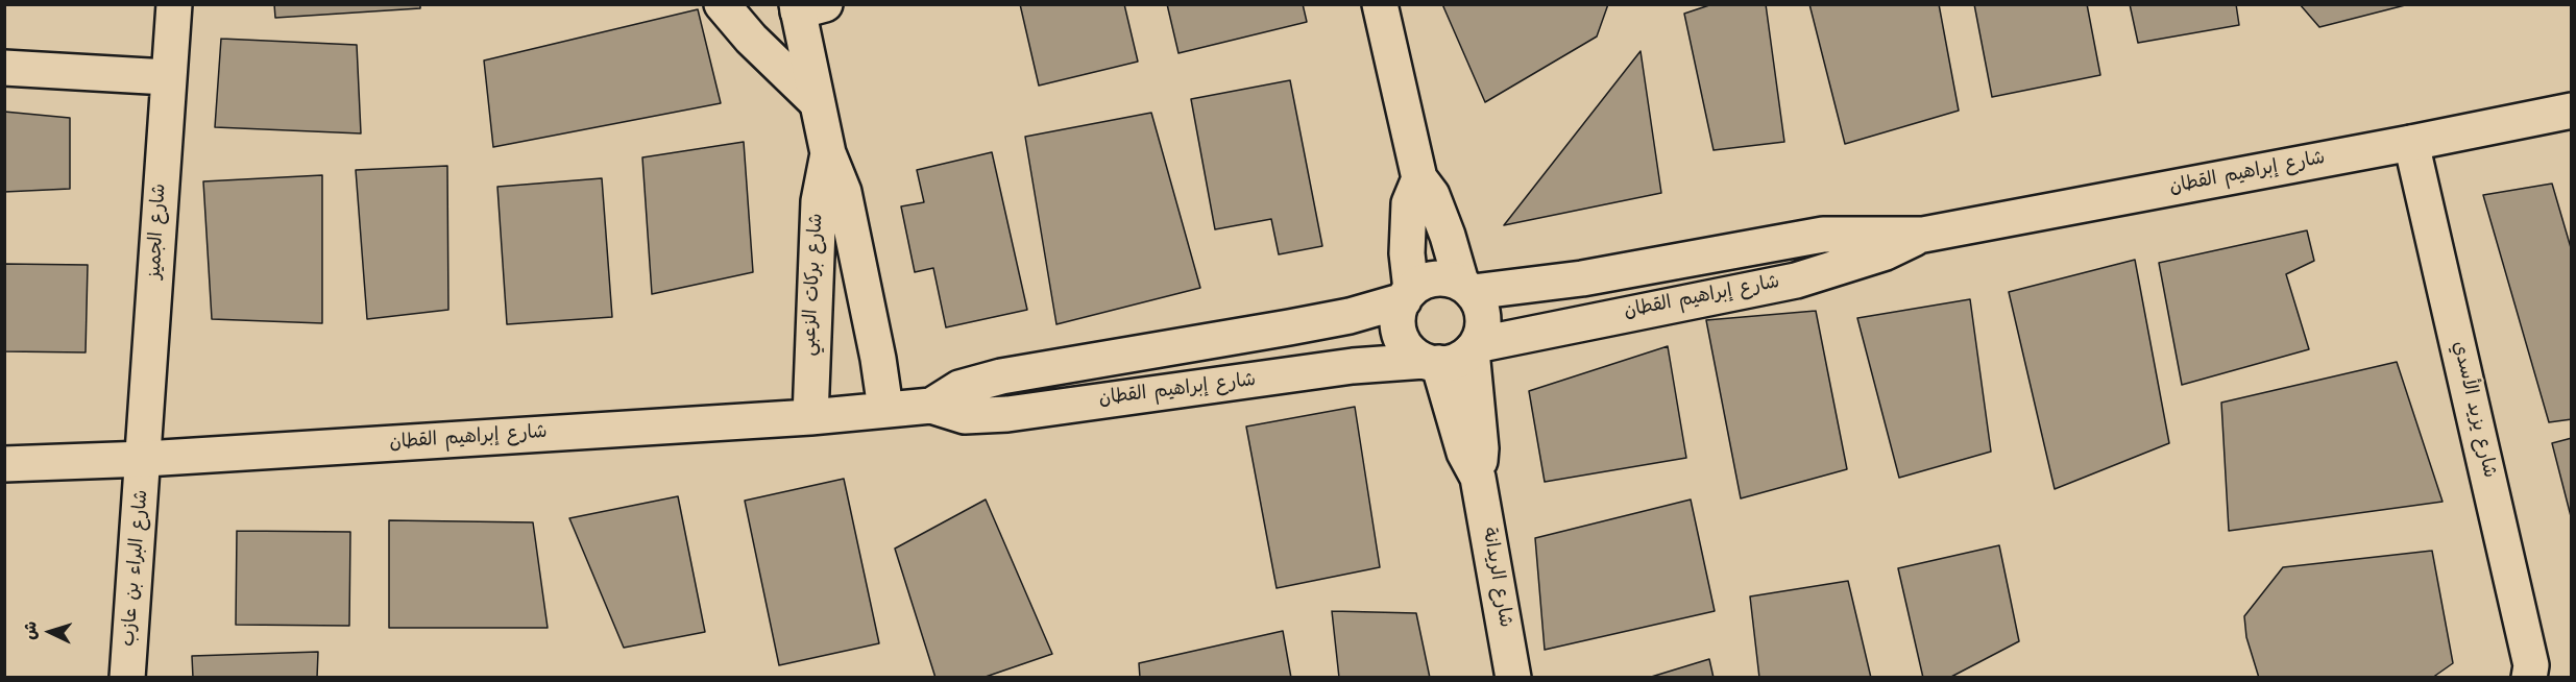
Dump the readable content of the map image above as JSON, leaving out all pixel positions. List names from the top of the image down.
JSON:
{
  "streets": {
    "street": [
      "شارع إبراهيم القطان",
      "شارع الجميز",
      "شارع بركات الزعبي",
      "شارع يزيد الأسدي",
      "شارع البراء بن عازب",
      "شارع الريدانة"
    ]
  },
  "crossings": [
    ["شارع إبراهيم القطان", "شارع الجميز"],
    ["شارع إبراهيم القطان", "شارع بركات الزعبي"],
    ["شارع إبراهيم القطان", "شارع يزيد الأسدي"],
    ["شارع إبراهيم القطان", "شارع البراء بن عازب"],
    ["شارع إبراهيم القطان", "شارع الريدانة"],
    ["شارع الجميز", "شارع البراء بن عازب"]
  ],
  "north": "left"
}
